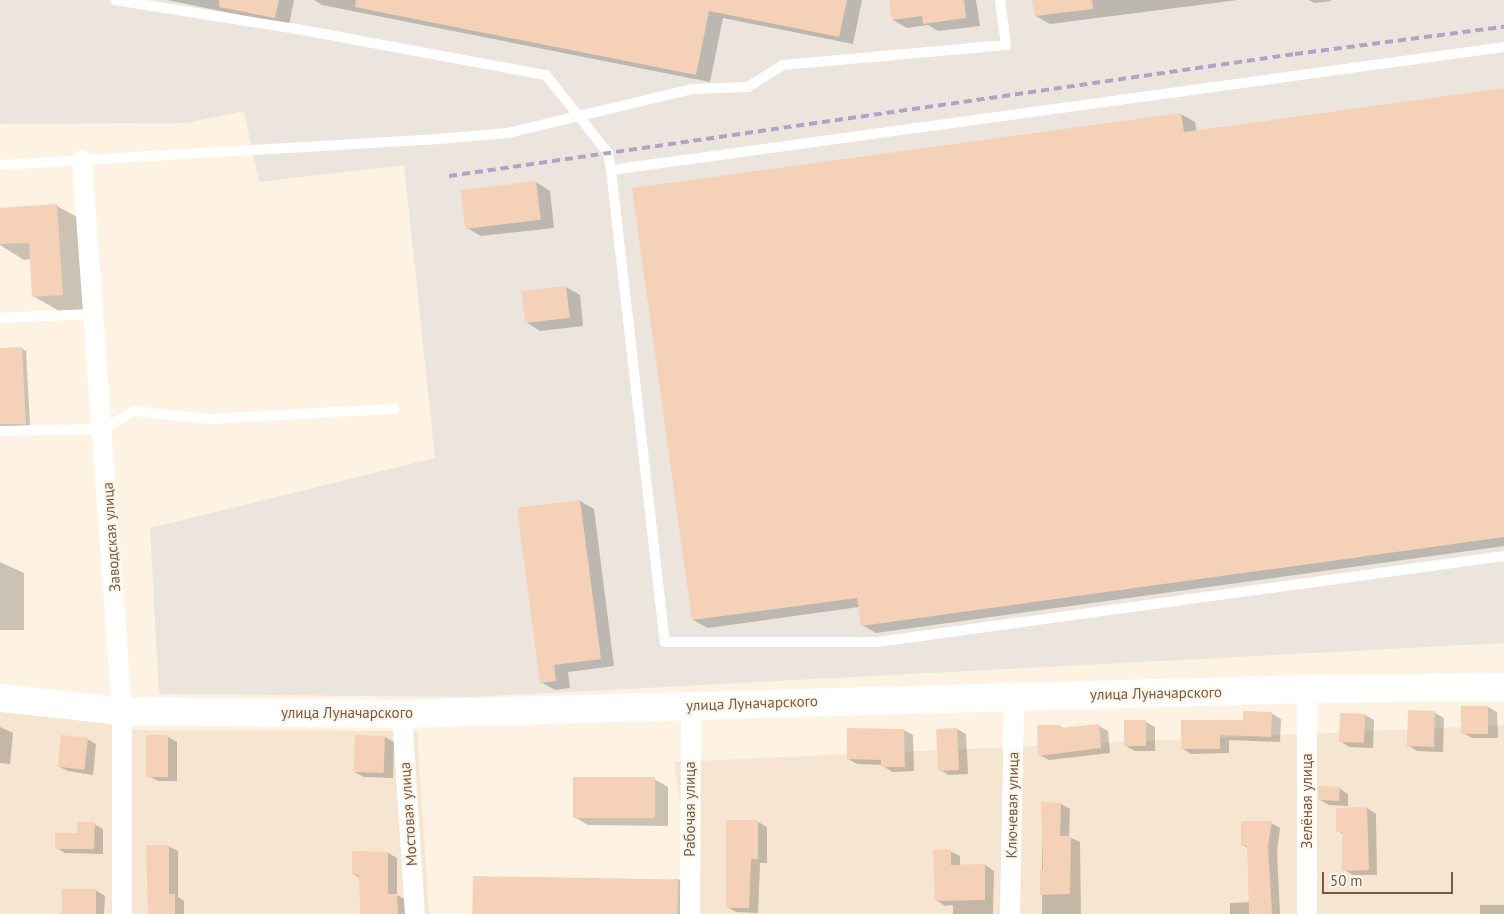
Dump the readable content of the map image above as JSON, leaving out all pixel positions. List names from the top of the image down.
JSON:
{
  "streets": {
    "street": [
      "Заводская улица",
      "улица Луначарского",
      "Зелёная улица",
      "Ключевая улица",
      "Рабочая улица",
      "Мостовая улица"
    ]
  },
  "crossings": [
    ["Заводская улица", "улица Луначарского"],
    ["улица Луначарского", "Зелёная улица"],
    ["улица Луначарского", "Ключевая улица"],
    ["улица Луначарского", "Рабочая улица"],
    ["улица Луначарского", "Мостовая улица"]
  ],
  "scale_bar": "50 m"
}
